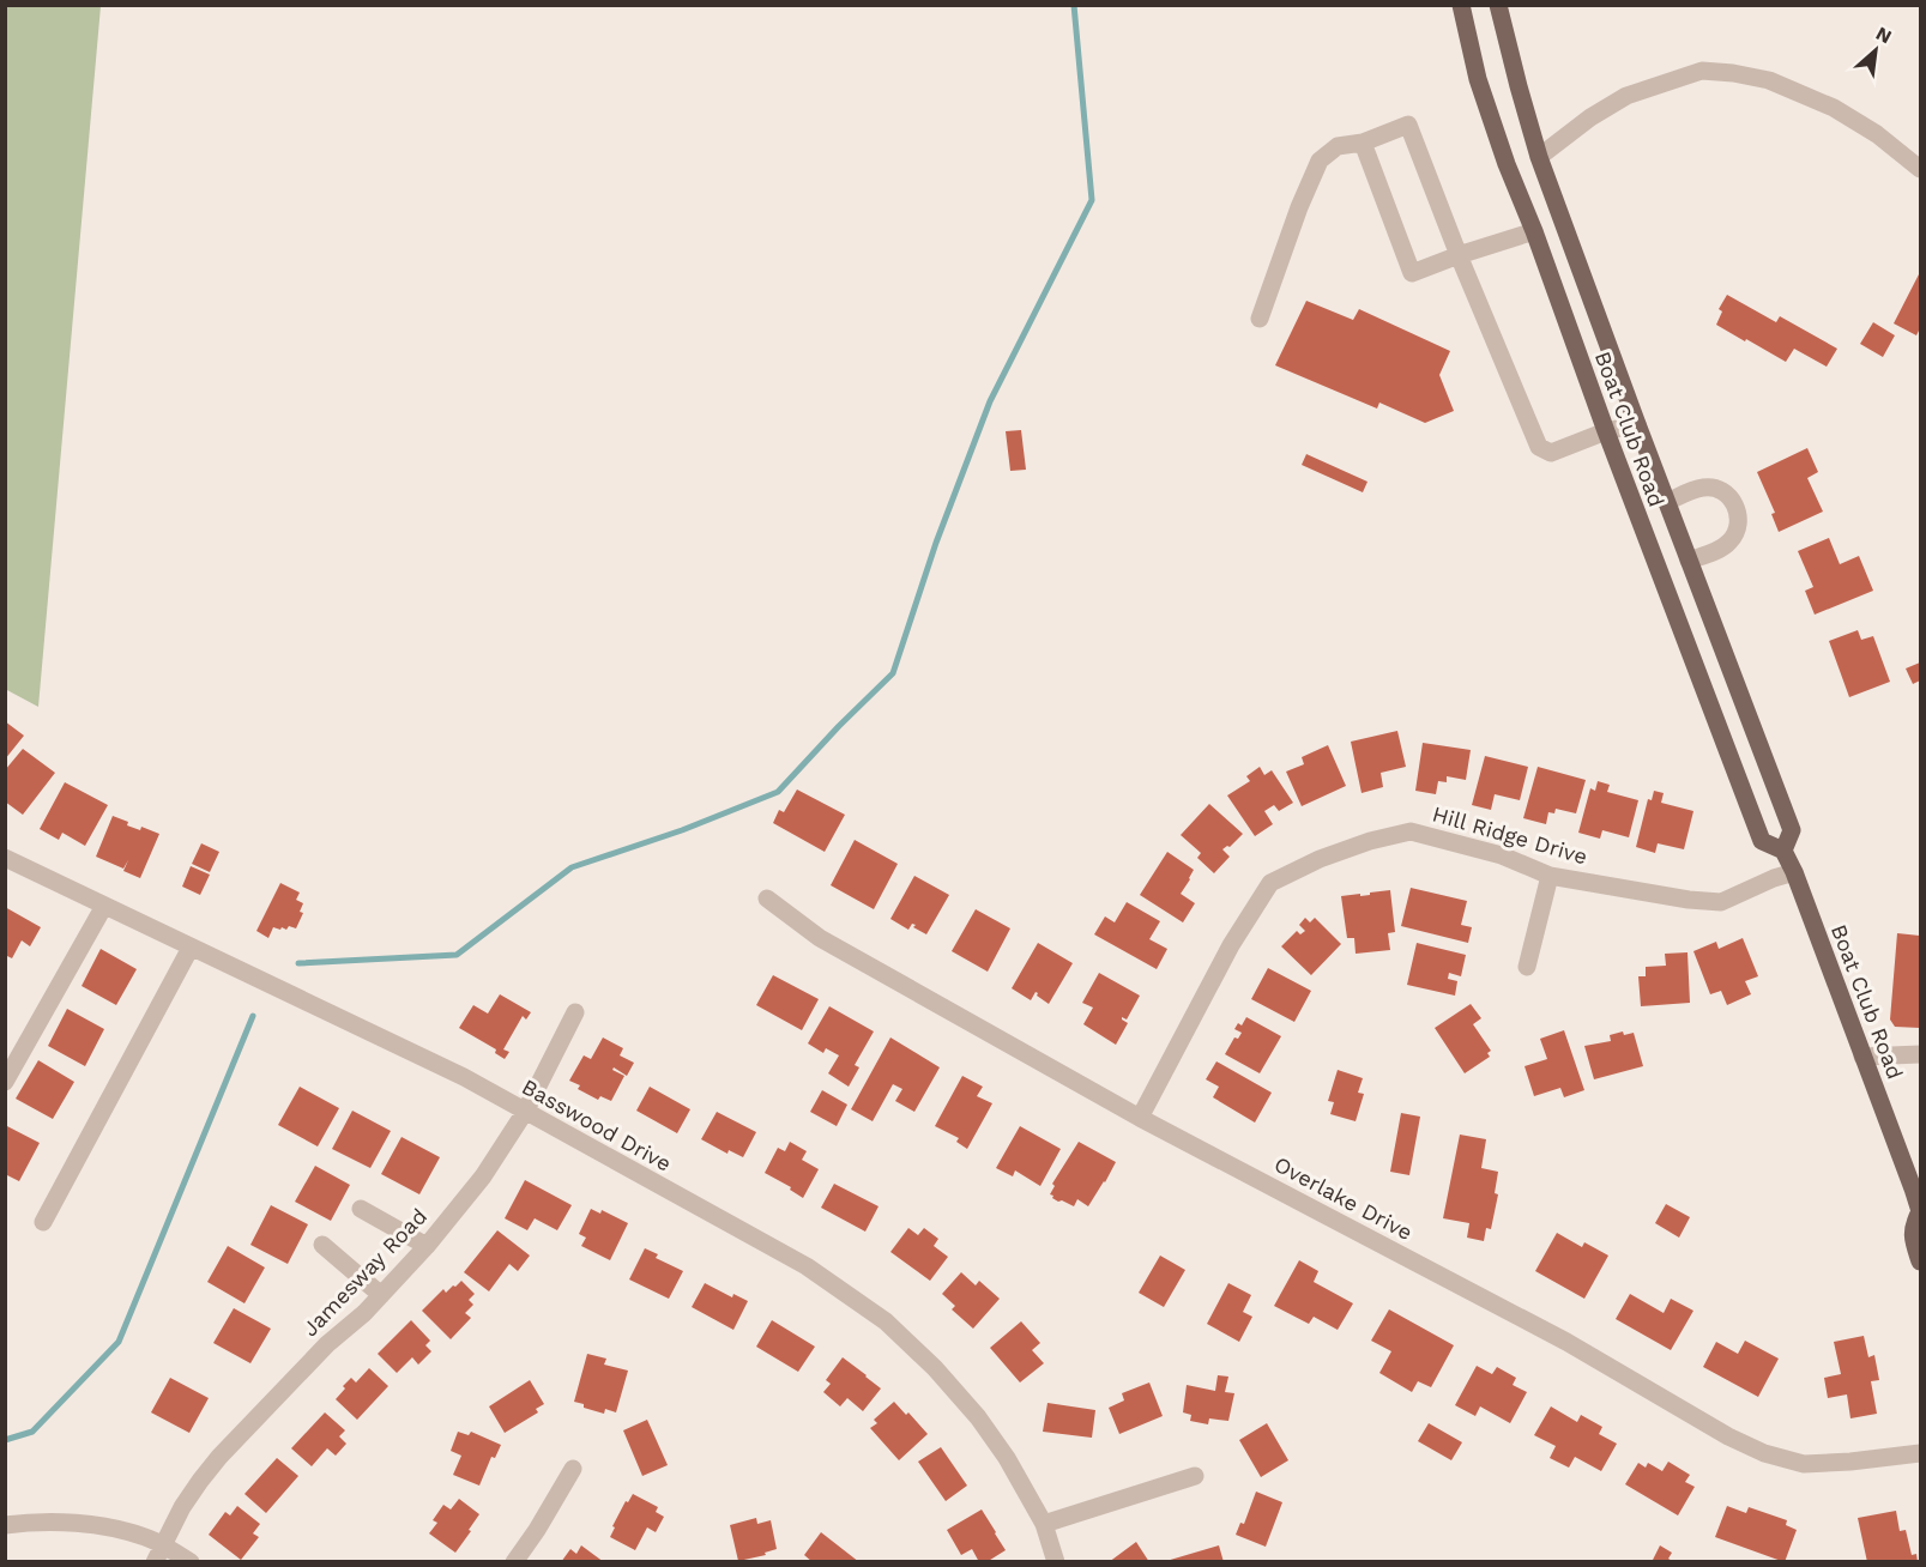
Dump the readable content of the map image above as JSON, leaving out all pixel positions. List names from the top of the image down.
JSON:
{
  "streets": {
    "main road": ["Boat Club Road"],
    "street": [
      "Hill Ridge Drive",
      "Basswood Drive",
      "Overlake Drive",
      "Jamesway Road"
    ]
  },
  "crossings": [
    ["Boat Club Road", "Hill Ridge Drive"],
    ["Hill Ridge Drive", "Overlake Drive"],
    ["Basswood Drive", "Jamesway Road"]
  ],
  "north": "top right"
}
